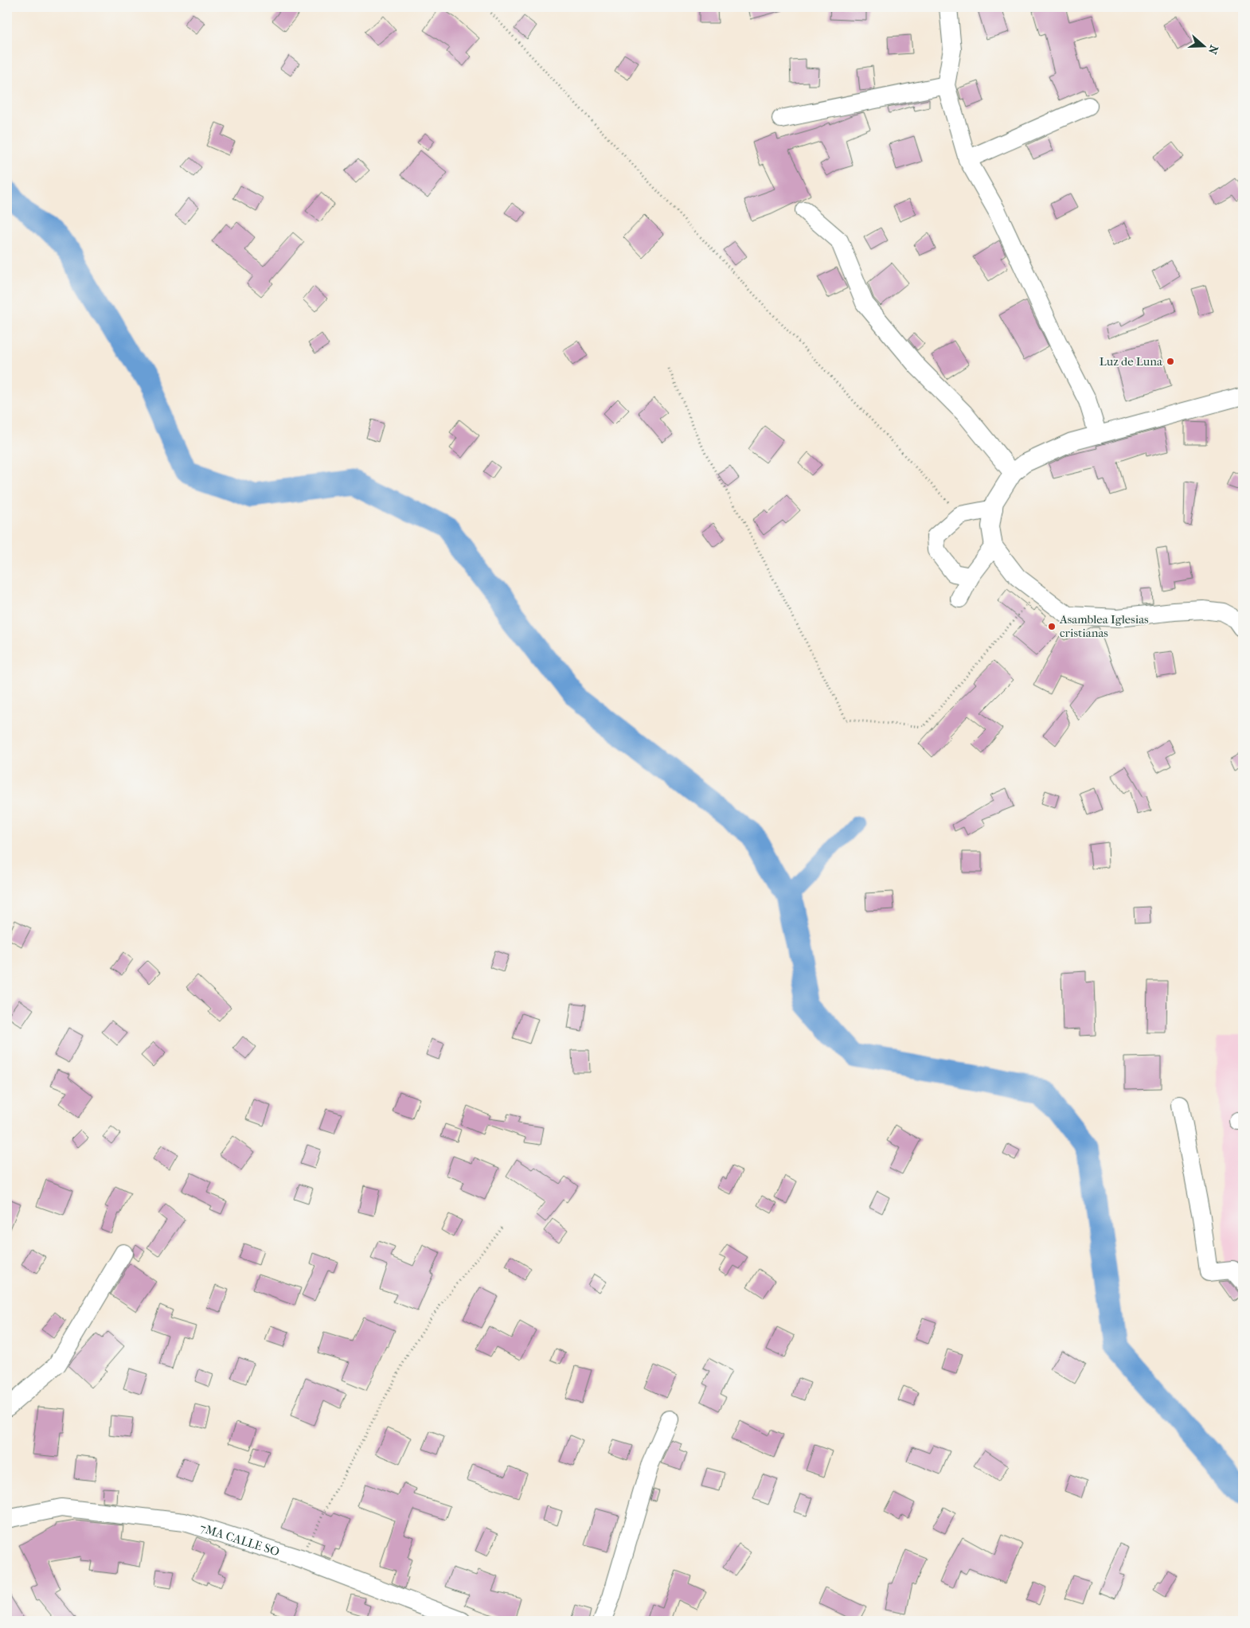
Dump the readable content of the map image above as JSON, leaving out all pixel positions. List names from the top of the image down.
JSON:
{
  "streets": {
    "street": ["7MA CALLE SO"]
  },
  "places": ["Luz de Luna", "Asamblea Iglesias cristianas"],
  "north": "right"
}
